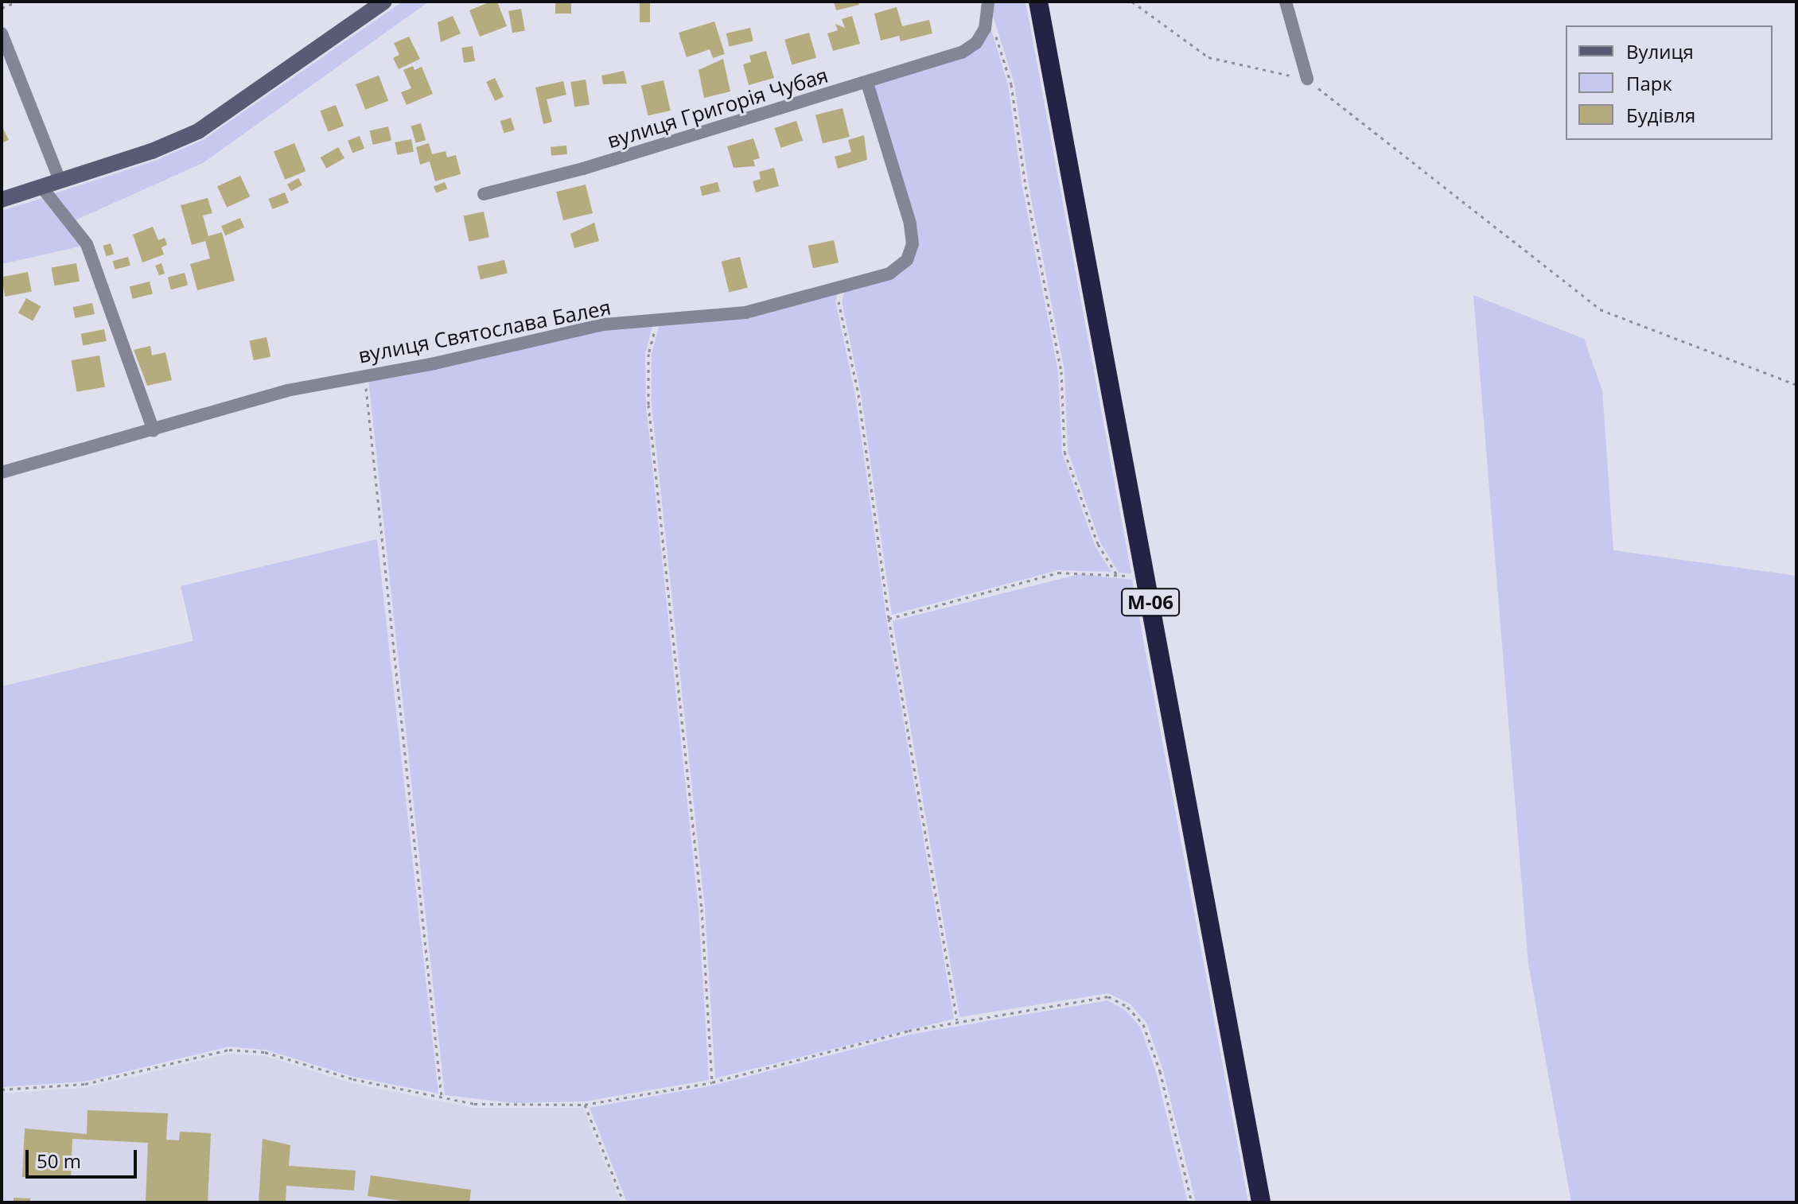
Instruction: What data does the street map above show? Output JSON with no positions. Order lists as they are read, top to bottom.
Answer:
{
  "streets": {
    "highway": ["М-06"],
    "street": ["вулиця Григорія Чубая", "вулиця Святослава Балея"]
  },
  "crossings": [
    ["вулиця Григорія Чубая", "вулиця Святослава Балея"]
  ],
  "legend": ["Вулиця", "Парк", "Будівля"],
  "scale_bar": "50 m"
}
